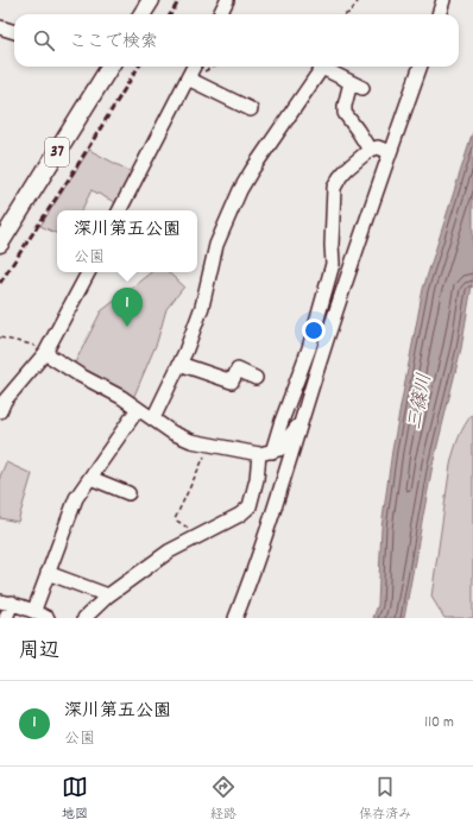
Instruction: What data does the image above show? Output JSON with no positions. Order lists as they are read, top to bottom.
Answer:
{
  "streets": {
    "main road": ["37"]
  },
  "water": ["三篠川"],
  "page": {
    "search": "ここで検索",
    "popup": ["深川第五公園", "公園"],
    "pins": "1",
    "heading": "周辺",
    "list": [
      {
        "mark": "1",
        "name": "深川第五公園",
        "note": "公園",
        "value": "110 m"
      }
    ],
    "nav": ["地図", "経路", "保存済み"]
  }
}
